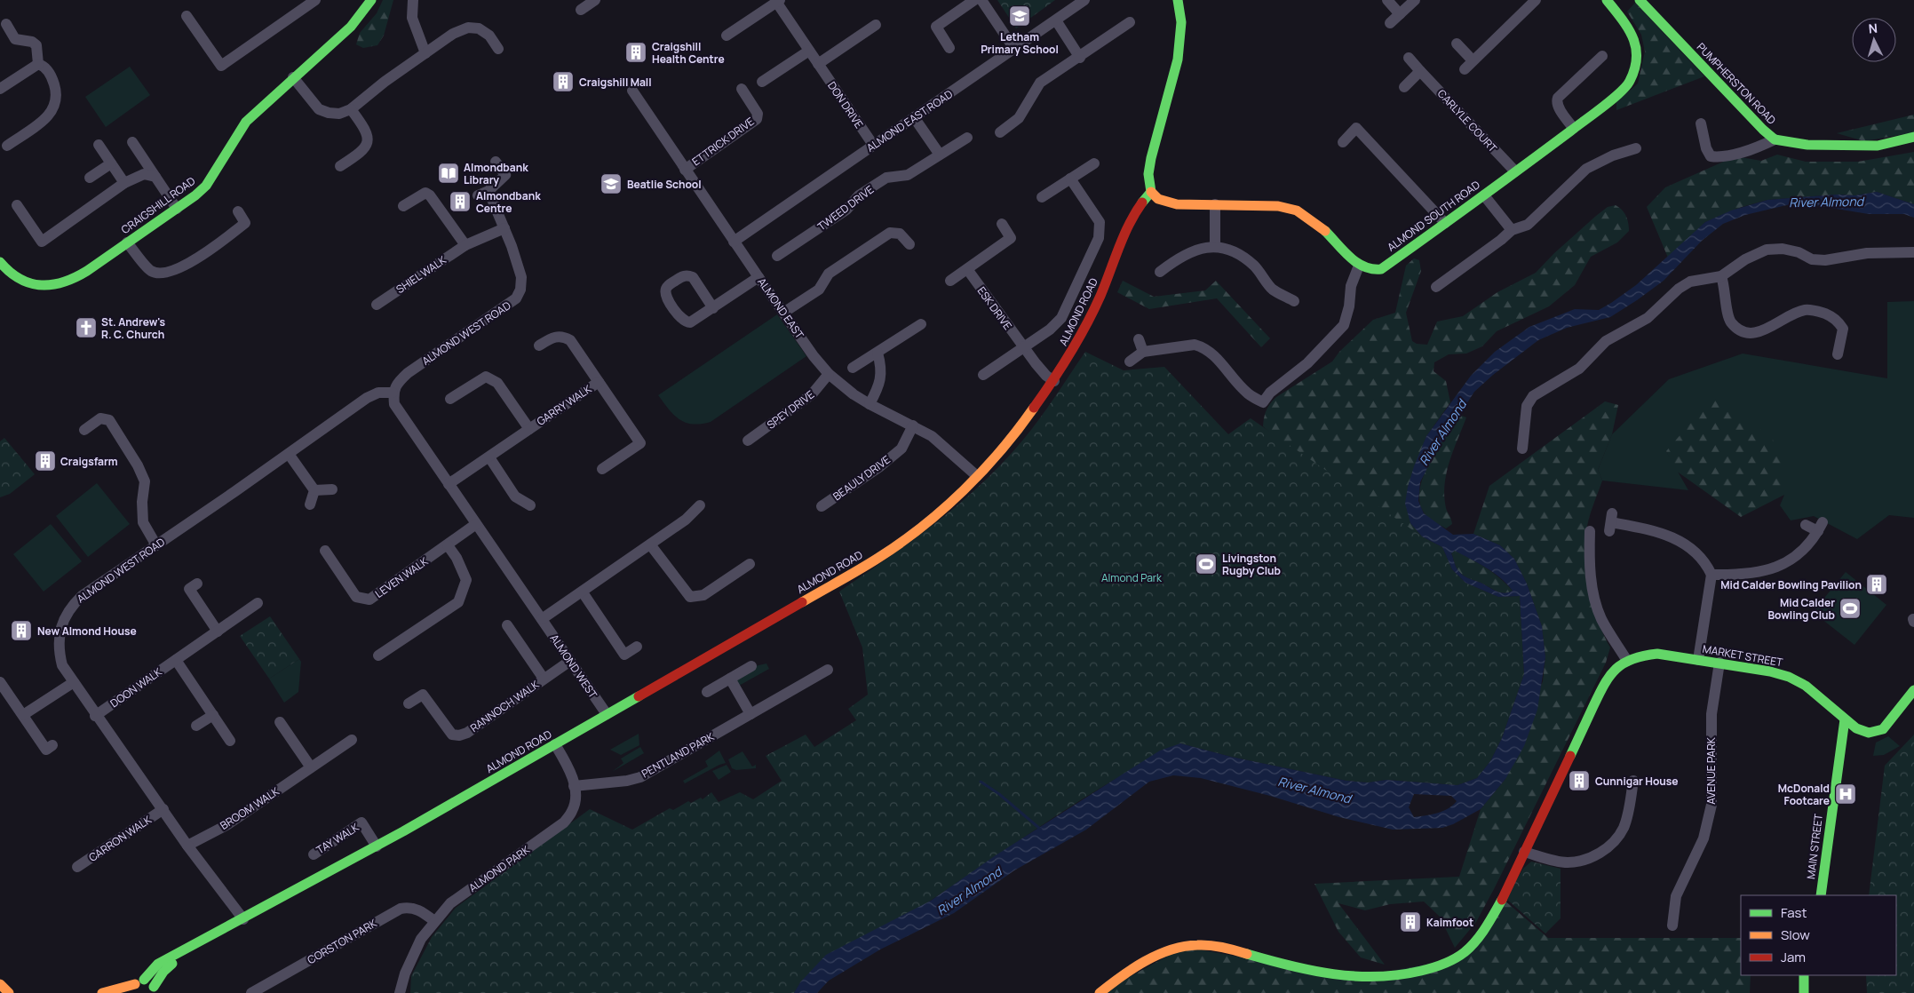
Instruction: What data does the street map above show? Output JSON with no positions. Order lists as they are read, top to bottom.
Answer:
{
  "streets": {
    "street": [
      "PUMPHERSTON ROAD",
      "DON DRIVE",
      "ALMOND EAST ROAD",
      "CARLYLE COURT",
      "ETTRICK DRIVE",
      "CRAIGSHILL ROAD",
      "TWEED DRIVE",
      "ALMOND SOUTH ROAD",
      "SHIEL WALK",
      "ALMOND EAST",
      "ESK DRIVE",
      "ALMOND ROAD",
      "ALMOND WEST ROAD",
      "GARRY WALK",
      "SPEY DRIVE",
      "BEAULY DRIVE",
      "LEVEN WALK",
      "MARKET STREET",
      "ALMOND WEST",
      "DOON WALK",
      "RANNOCH WALK",
      "PENTLAND PARK",
      "AVENUE PARK",
      "BROOM WALK",
      "CARRON WALK",
      "TAY WALK",
      "MAIN STREET",
      "ALMOND PARK",
      "CORSTON PARK"
    ]
  },
  "crossings": [
    ["DON DRIVE", "ALMOND EAST ROAD"],
    ["ALMOND EAST ROAD", "ALMOND EAST"],
    ["CARLYLE COURT", "ALMOND SOUTH ROAD"],
    ["ETTRICK DRIVE", "ALMOND EAST"],
    ["SHIEL WALK", "ALMOND WEST ROAD"],
    ["ALMOND EAST", "ALMOND ROAD"],
    ["ALMOND EAST", "SPEY DRIVE"],
    ["ALMOND EAST", "BEAULY DRIVE"],
    ["ESK DRIVE", "ALMOND ROAD"],
    ["ALMOND ROAD", "ALMOND WEST ROAD"],
    ["ALMOND ROAD", "ALMOND WEST"],
    ["ALMOND ROAD", "TAY WALK"],
    ["ALMOND ROAD", "ALMOND PARK"],
    ["ALMOND WEST ROAD", "DOON WALK"],
    ["ALMOND WEST ROAD", "BROOM WALK"],
    ["ALMOND WEST ROAD", "CARRON WALK"],
    ["MARKET STREET", "AVENUE PARK"],
    ["MARKET STREET", "MAIN STREET"],
    ["ALMOND WEST", "RANNOCH WALK"],
    ["PENTLAND PARK", "ALMOND PARK"],
    ["ALMOND PARK", "CORSTON PARK"]
  ],
  "water": ["River Almond"],
  "parks": ["Almond Park"],
  "places": {
    "school or university": ["Letham Primary School", "Beatlie School"],
    "building": [
      "Craigshill Health Centre",
      "Craigshill Mall",
      "Almondbank Centre",
      "Craigsfarm",
      "Mid Calder Bowling Pavilion",
      "New Almond House",
      "Cunnigar House",
      "Kaimfoot"
    ],
    "library": ["Almondbank Library"],
    "church": ["St. Andrew's R. C. Church"],
    "sports": ["Livingston Rugby Club", "Mid Calder Bowling Club"],
    "hospital": ["McDonald Footcare"]
  },
  "legend": ["Fast", "Slow", "Jam"],
  "north": "top"
}
